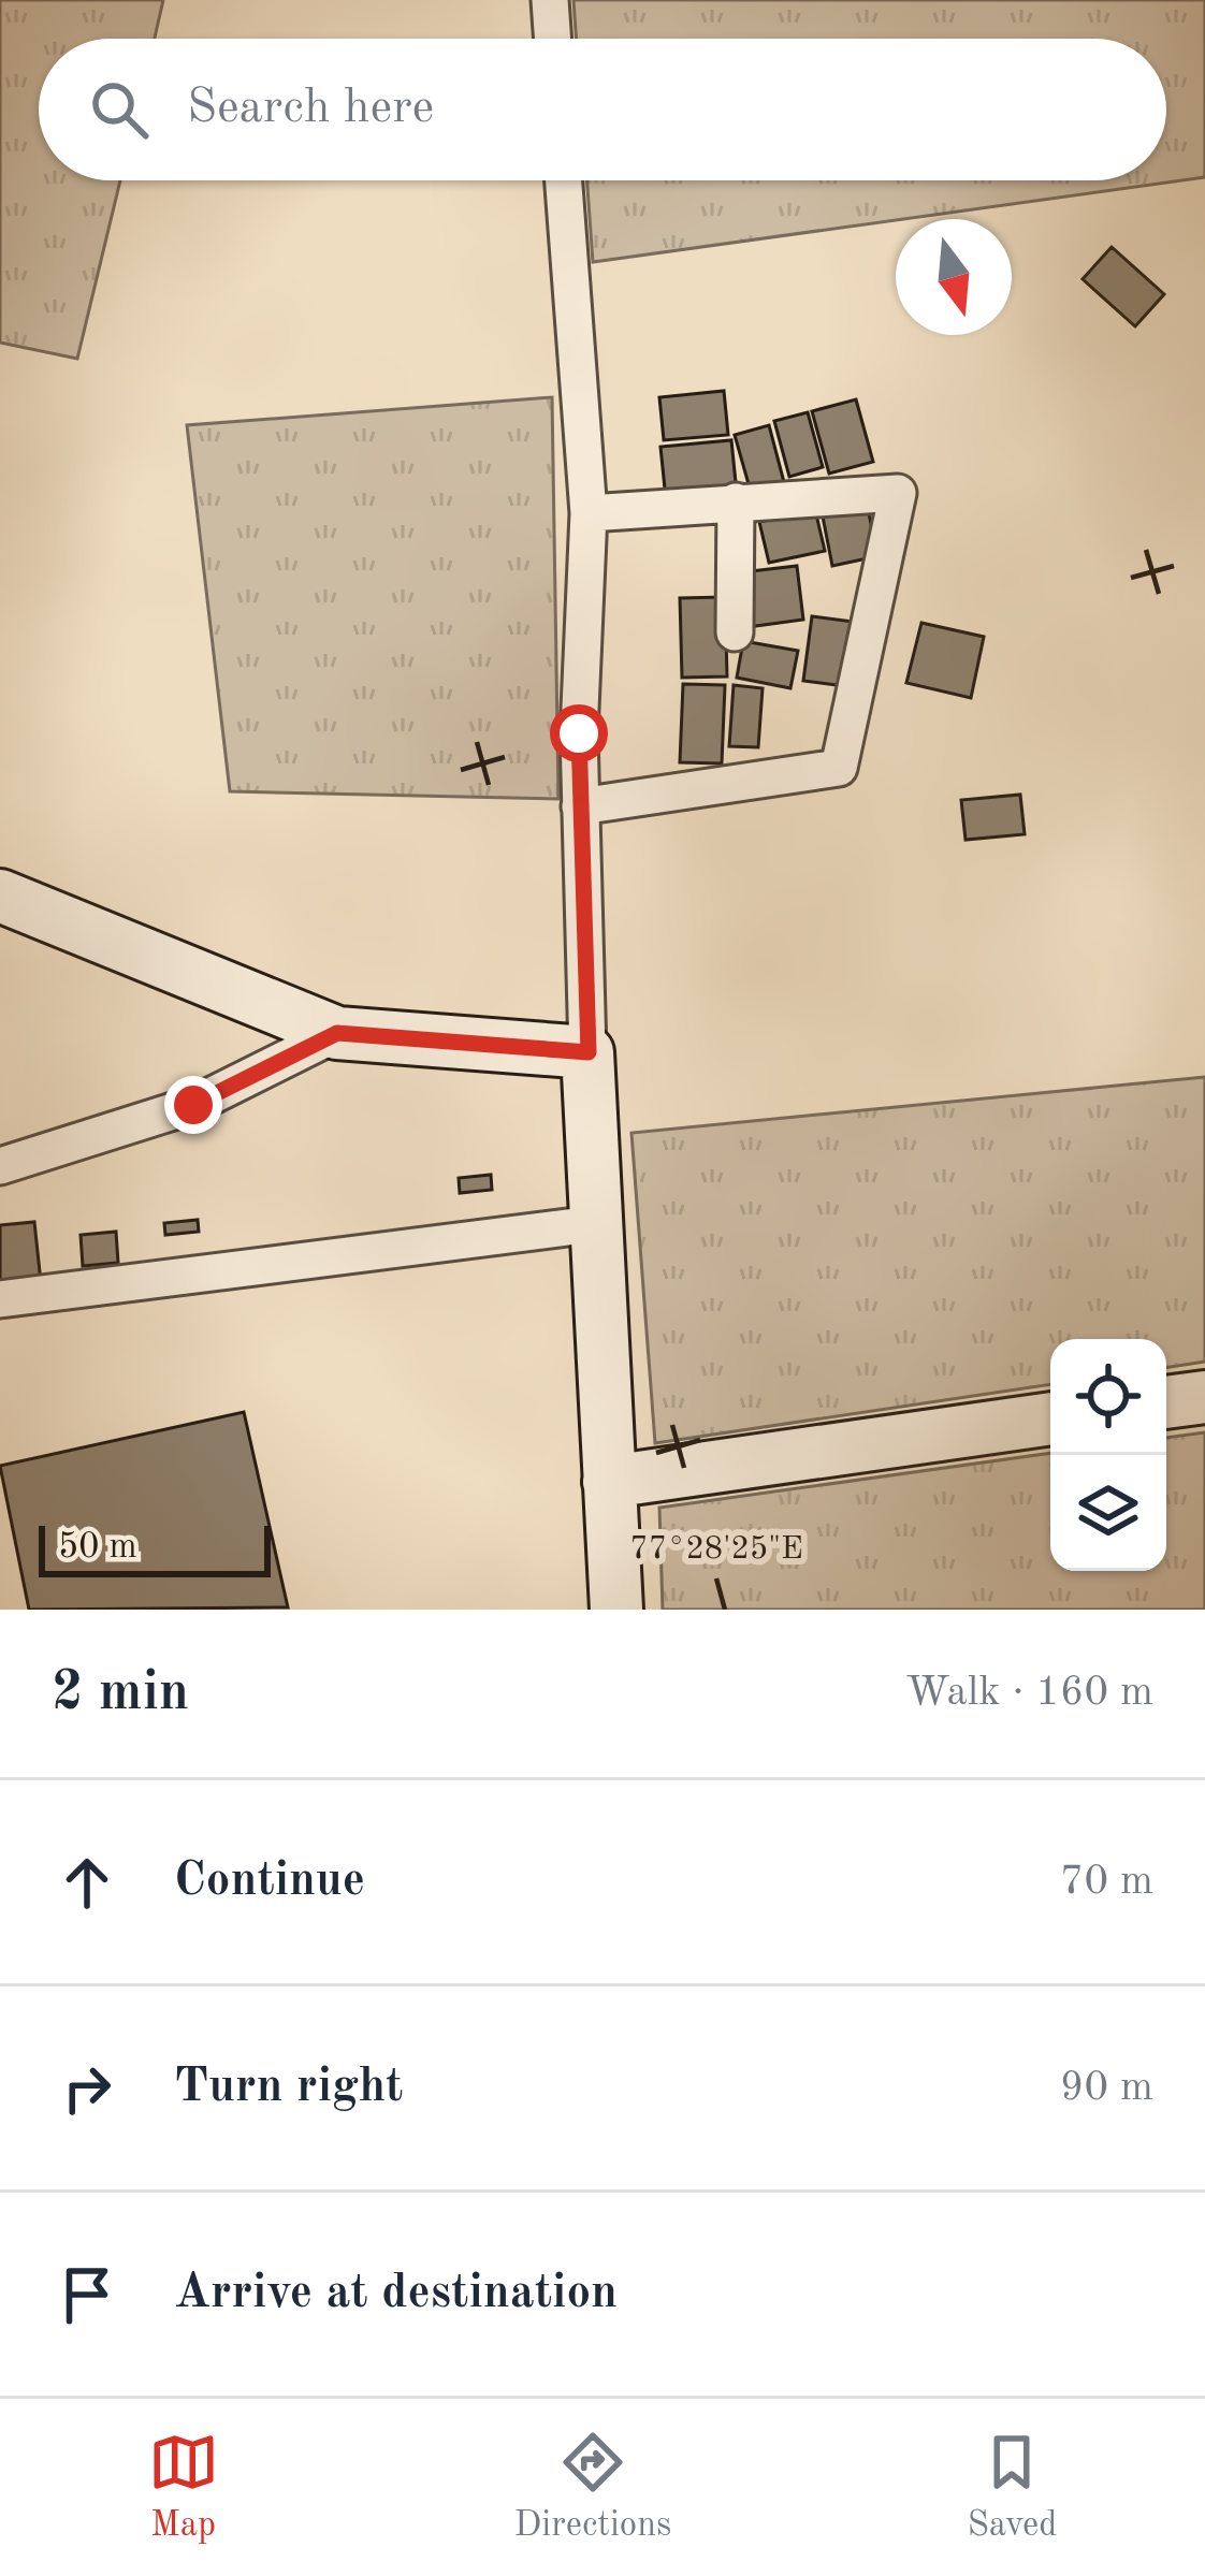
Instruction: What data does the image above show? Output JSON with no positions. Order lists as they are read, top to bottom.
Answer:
{
  "scale_bar": "50 m",
  "north": "bottom",
  "page": {
    "search": "Search here",
    "scale": "50 m",
    "heading": ["2 min", "Walk · 160 m"],
    "list": [
      ["Continue", "70 m"],
      ["Turn right", "90 m"],
      "Arrive at destination"
    ],
    "nav": ["Map", "Directions", "Saved"]
  },
  "coordinates": ["77°28'25\"E"]
}
